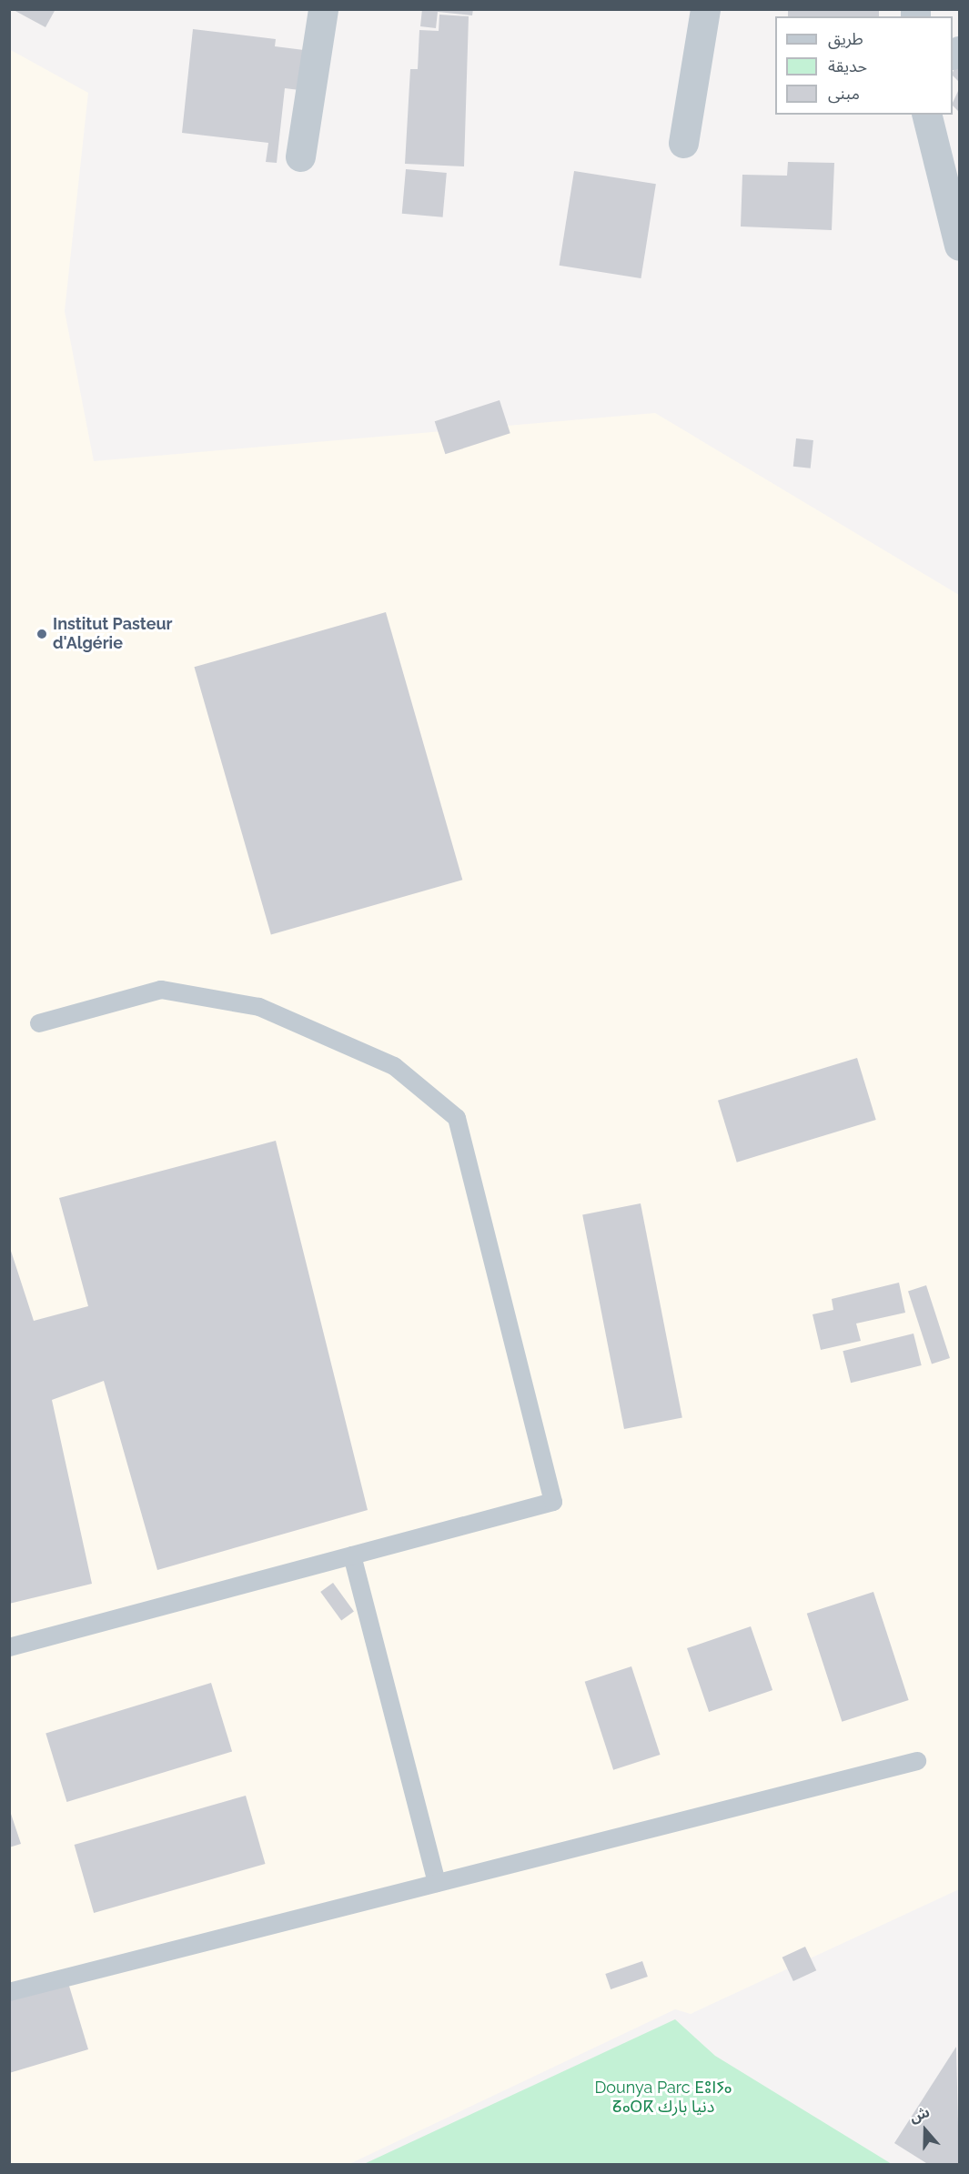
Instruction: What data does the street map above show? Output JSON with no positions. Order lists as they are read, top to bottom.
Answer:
{
  "parks": ["Dounya Parc ⴹⵓⵏⵢⴰ ⵒⴰⵔⴽ دنيا بارك"],
  "places": ["Institut Pasteur d'Algérie"],
  "legend": ["طريق", "حديقة", "مبنى"],
  "north": "top"
}
